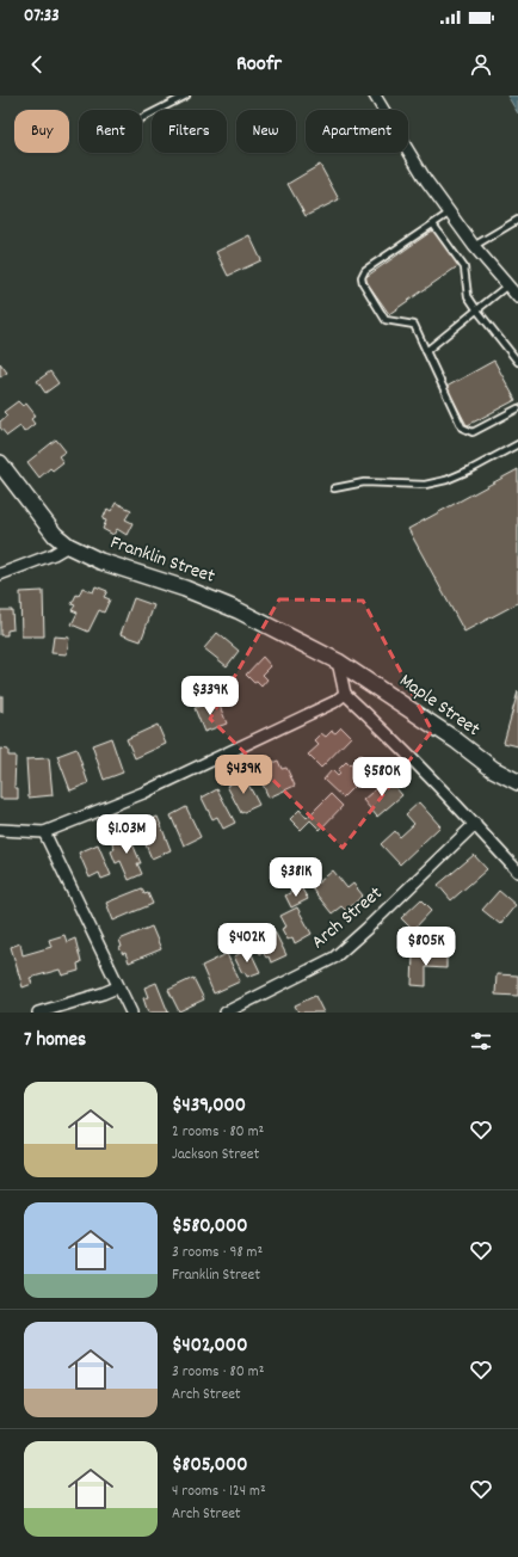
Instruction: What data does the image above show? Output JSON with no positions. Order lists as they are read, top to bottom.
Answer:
{
  "streets": {
    "main road": ["Franklin Street", "Maple Street"],
    "street": ["Arch Street"]
  },
  "crossings": [
    ["Franklin Street", "Maple Street"]
  ],
  "page": {
    "status": "07:33",
    "header": "Roofr",
    "chip": [
      "Buy",
      "Rent",
      "Filters",
      "New",
      "Apartment"
    ],
    "price": [
      "$339K",
      "$439K",
      "$580K",
      "$1.03M",
      "$381K",
      "$402K",
      "$805K"
    ],
    "heading": "7 homes",
    "list": [
      {
        "name": "$439,000",
        "note": "2 rooms · 80 m² · Jackson Street"
      },
      {
        "name": "$580,000",
        "note": "3 rooms · 98 m² · Franklin Street"
      },
      {
        "name": "$402,000",
        "note": "3 rooms · 80 m² · Arch Street"
      },
      {
        "name": "$805,000",
        "note": "4 rooms · 124 m² · Arch Street"
      }
    ]
  }
}
